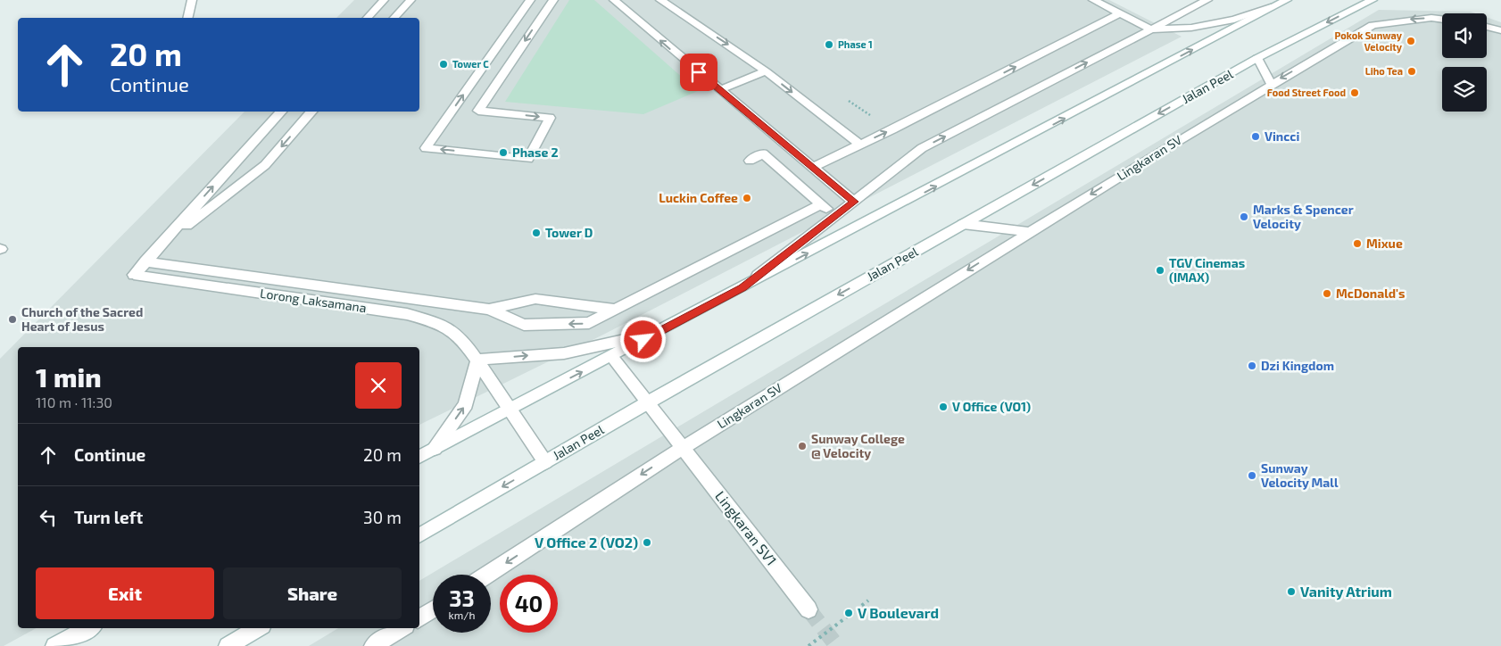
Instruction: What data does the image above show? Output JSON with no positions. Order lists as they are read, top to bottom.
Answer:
{
  "streets": {
    "street": [
      "Jalan Peel",
      "Lingkaran SV",
      "Lorong Laksamana",
      "Lingkaran SV1"
    ]
  },
  "crossings": [
    ["Jalan Peel", "Lorong Laksamana"],
    ["Jalan Peel", "Lingkaran SV1"],
    ["Lingkaran SV", "Lingkaran SV1"]
  ],
  "places": [
    "Pokok Sunway Velocity",
    "Phase 1",
    "Tower C",
    "Liho Tea",
    "Food Street Food",
    "Vincci",
    "Phase 2",
    "Luckin Coffee",
    "Marks & Spencer Velocity",
    "Tower D",
    "Mixue",
    "TGV Cinemas (IMAX)",
    "McDonald's",
    "Church of the Sacred Heart of Jesus",
    "Dzi Kingdom",
    "V Office (VO1)",
    "Sunway College @ Velocity",
    "Sunway Velocity Mall",
    "V Office 2 (VO2)",
    "Vanity Atrium",
    "V Boulevard"
  ],
  "page": {
    "turn": ["20 m", "Continue"],
    "heading": ["1 min", "110 m · 11:30"],
    "list": [
      {
        "name": "Continue",
        "value": "20 m"
      },
      {
        "name": "Turn left",
        "value": "30 m"
      }
    ],
    "buttons": ["Exit", "Share"],
    "speed": "33 km/h",
    "limit": "40"
  }
}
